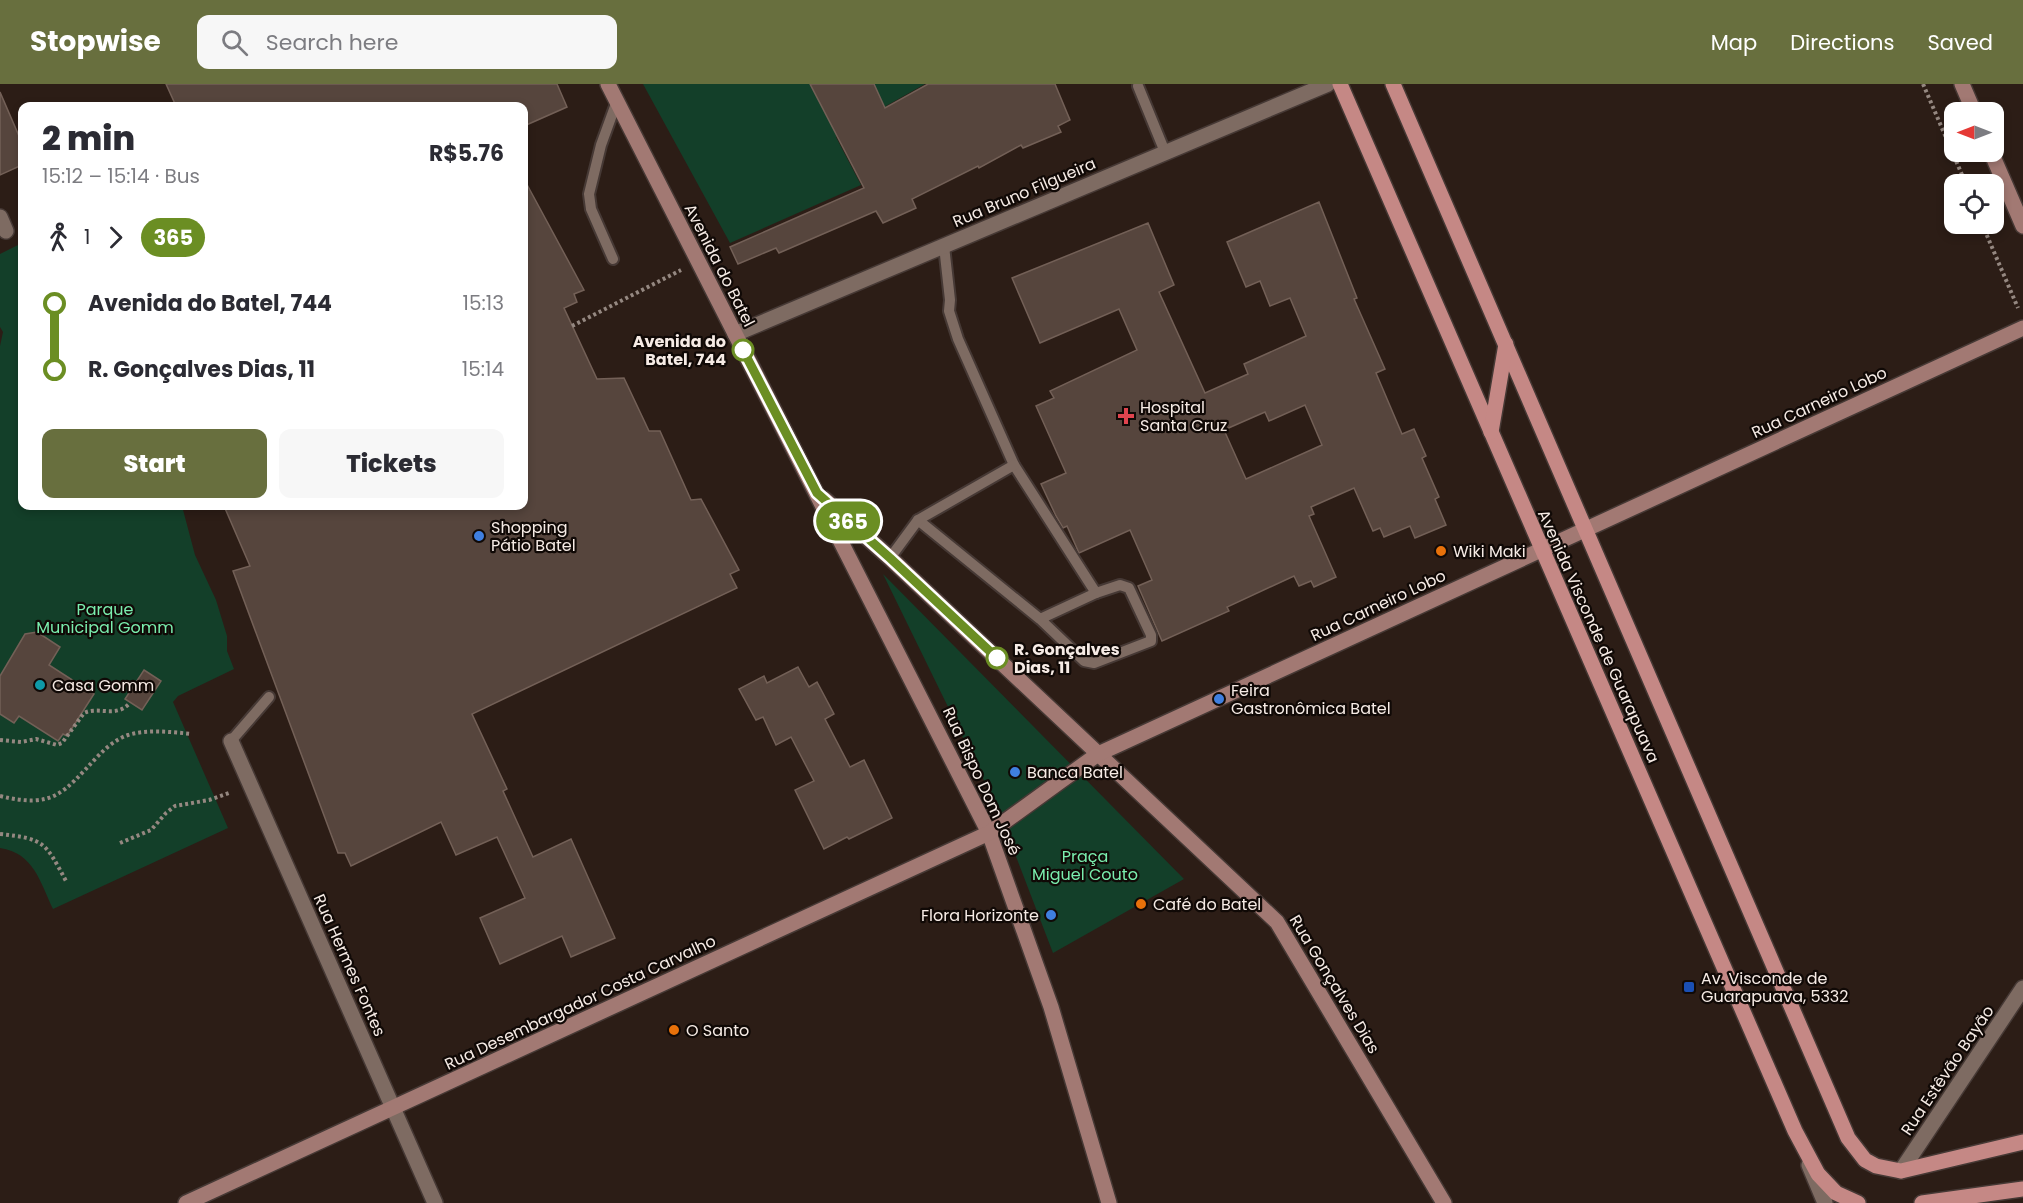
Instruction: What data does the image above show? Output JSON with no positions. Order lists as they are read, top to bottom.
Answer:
{
  "streets": {
    "main road": [
      "Avenida do Batel",
      "Rua Carneiro Lobo",
      "Avenida Visconde de Guarapuava",
      "Rua Bispo Dom José",
      "Rua Gonçalves Dias",
      "Rua Desembargador Costa Carvalho"
    ],
    "street": ["Rua Bruno Filgueira", "Rua Hermes Fontes", "Rua Estêvão Bayão"]
  },
  "crossings": [
    ["Rua Bruno Filgueira", "Avenida do Batel"],
    ["Avenida do Batel", "Rua Bispo Dom José"],
    ["Avenida do Batel", "Rua Gonçalves Dias"],
    ["Rua Carneiro Lobo", "Avenida Visconde de Guarapuava"],
    ["Rua Carneiro Lobo", "Rua Bispo Dom José"],
    ["Rua Carneiro Lobo", "Rua Gonçalves Dias"],
    ["Rua Carneiro Lobo", "Rua Desembargador Costa Carvalho"],
    ["Avenida Visconde de Guarapuava", "Rua Estêvão Bayão"],
    ["Rua Bispo Dom José", "Rua Gonçalves Dias"],
    ["Rua Bispo Dom José", "Rua Desembargador Costa Carvalho"],
    ["Rua Hermes Fontes", "Rua Desembargador Costa Carvalho"]
  ],
  "parks": ["Parque Municipal Gomm", "Praça Miguel Couto"],
  "places": {
    "other": [
      "Avenida do Batel, 744",
      "Shopping Pátio Batel",
      "Wiki Maki",
      "R. Gonçalves Dias, 11",
      "Casa Gomm",
      "Feira Gastronômica Batel",
      "Banca Batel",
      "Café do Batel",
      "Flora Horizonte",
      "O Santo"
    ],
    "health": ["Hospital Santa Cruz"],
    "transit": ["Av. Visconde de Guarapuava, 5332"]
  },
  "lines": ["bus line 365"],
  "north": "left",
  "page": {
    "header": "Stopwise",
    "search": "Search here",
    "nav": ["Map", "Directions", "Saved"],
    "on_map": "365",
    "heading": ["2 min", "15:12 – 15:14 · Bus", "R$5.76"],
    "legs": ["1", "365"],
    "list": [
      {
        "name": "Avenida do Batel, 744",
        "value": "15:13"
      },
      {
        "name": "R. Gonçalves Dias, 11",
        "value": "15:14"
      }
    ],
    "buttons": ["Start", "Tickets"]
  }
}
